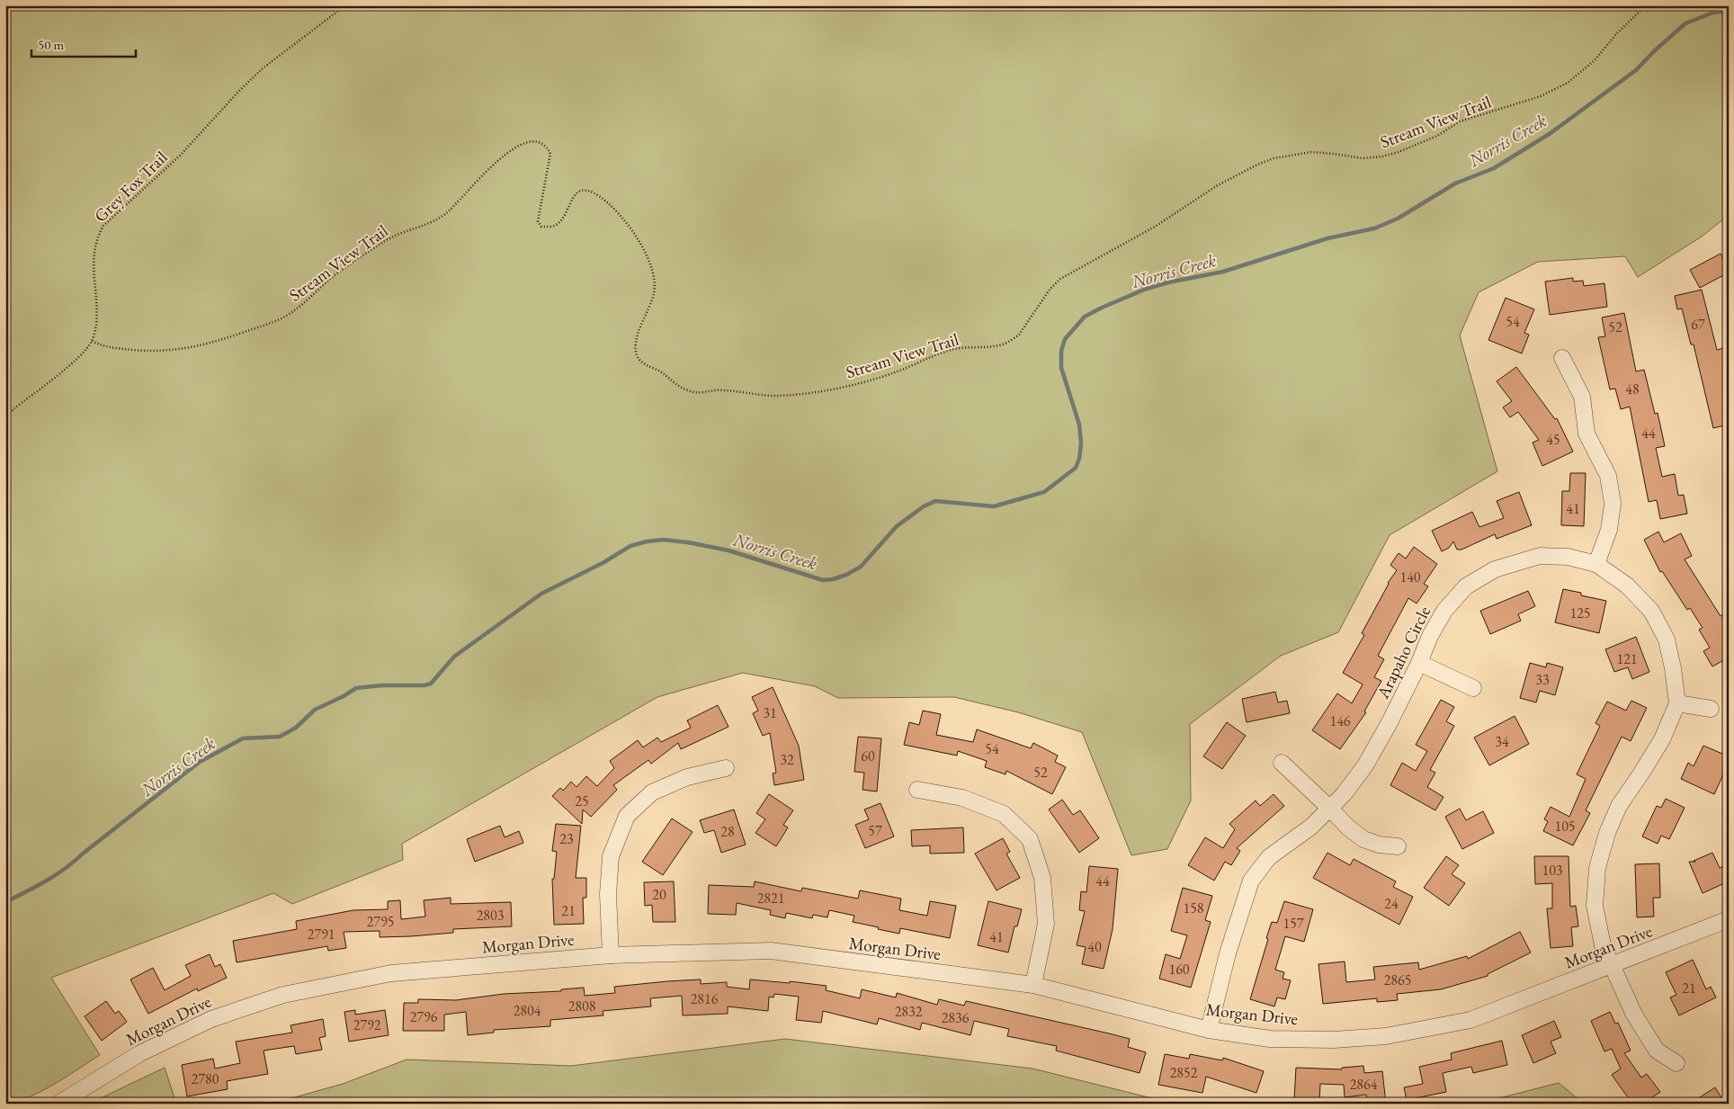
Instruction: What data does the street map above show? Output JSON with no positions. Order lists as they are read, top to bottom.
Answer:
{
  "streets": {
    "street": ["Arapaho Circle", "Morgan Drive"],
    "path": ["Stream View Trail", "Grey Fox Trail"]
  },
  "crossings": [
    ["Stream View Trail", "Grey Fox Trail"],
    ["Arapaho Circle", "Morgan Drive"]
  ],
  "water": ["Norris Creek"],
  "house_numbers": [
    "54",
    "67",
    "52",
    "48",
    "44",
    "45",
    "41",
    "140",
    "125",
    "121",
    "33",
    "31",
    "146",
    "34",
    "54",
    "60",
    "32",
    "52",
    "25",
    "105",
    "57",
    "28",
    "23",
    "103",
    "44",
    "20",
    "2821",
    "24",
    "158",
    "21",
    "2803",
    "2795",
    "157",
    "2791",
    "41",
    "40",
    "160",
    "2865",
    "21",
    "2816",
    "2808",
    "2804",
    "2832",
    "2796",
    "2836",
    "2792",
    "2852",
    "2780",
    "2864"
  ],
  "scale_bar": "50 m"
}
